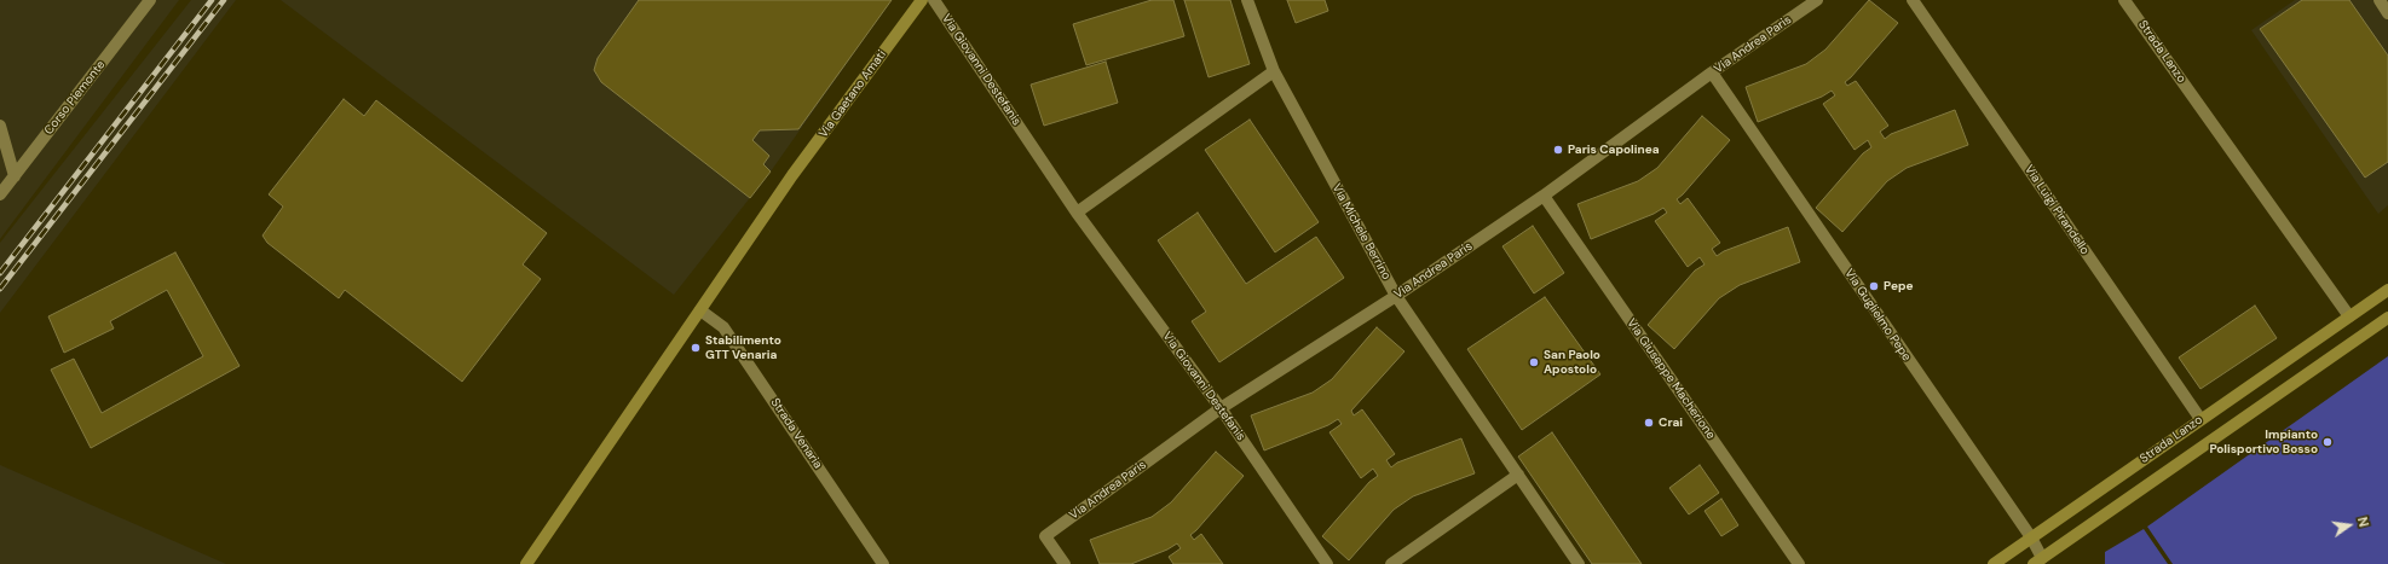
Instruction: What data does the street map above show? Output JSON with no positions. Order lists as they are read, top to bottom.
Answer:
{
  "streets": {
    "street": [
      "Via Andrea Paris",
      "Strada Lanzo",
      "Via Giovanni Destefanis",
      "Via Gaetano Amati",
      "Corso Piemonte",
      "Via Luigi Pirandello",
      "Via Michele Berrino",
      "Via Guglielmo Pepe",
      "Via Giuseppe Macherione",
      "Strada Venaria"
    ]
  },
  "crossings": [
    ["Via Andrea Paris", "Via Giovanni Destefanis"],
    ["Via Andrea Paris", "Via Michele Berrino"],
    ["Via Andrea Paris", "Via Guglielmo Pepe"],
    ["Via Andrea Paris", "Via Giuseppe Macherione"],
    ["Strada Lanzo", "Via Luigi Pirandello"],
    ["Strada Lanzo", "Via Guglielmo Pepe"],
    ["Via Gaetano Amati", "Strada Venaria"]
  ],
  "places": [
    "Paris Capolinea",
    "Pepe",
    "Stabilimento GTT Venaria",
    "San Paolo Apostolo",
    "Crai",
    "Impianto Polisportivo Bosso"
  ],
  "north": "right"
}
